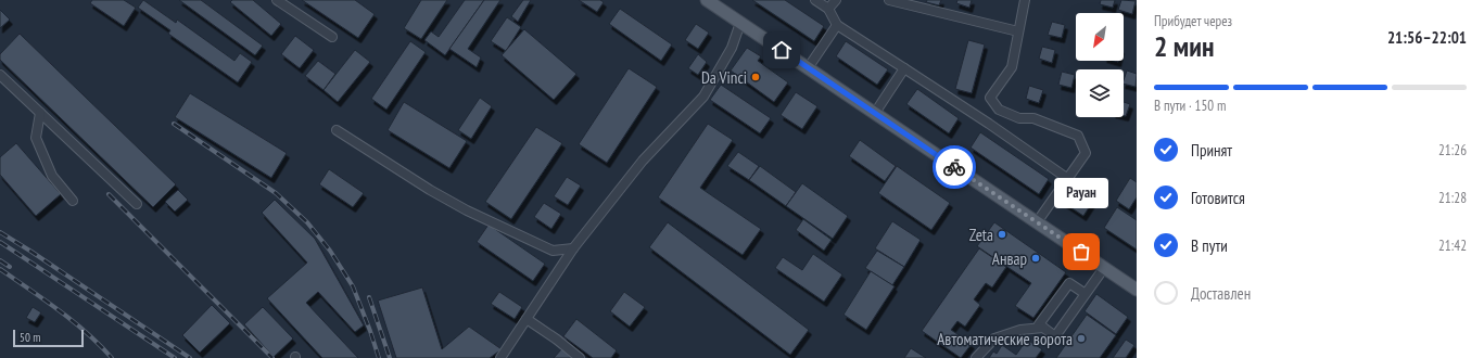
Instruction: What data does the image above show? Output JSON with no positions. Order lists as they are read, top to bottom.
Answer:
{
  "places": [
    "Da Vinci",
    "Zeta",
    "Рауан",
    "Анвар",
    "Автоматические ворота"
  ],
  "scale_bar": "50 m",
  "north": "bottom left",
  "page": {
    "heading": ["2 мин", "Прибудет через", "21:56–22:01"],
    "bar": "В пути · 150 m",
    "list": [
      ["Принят", "21:26"],
      ["Готовится", "21:28"],
      ["В пути", "21:42"],
      "Доставлен"
    ],
    "bubble": "Рауан",
    "scale": "50 m"
  }
}
